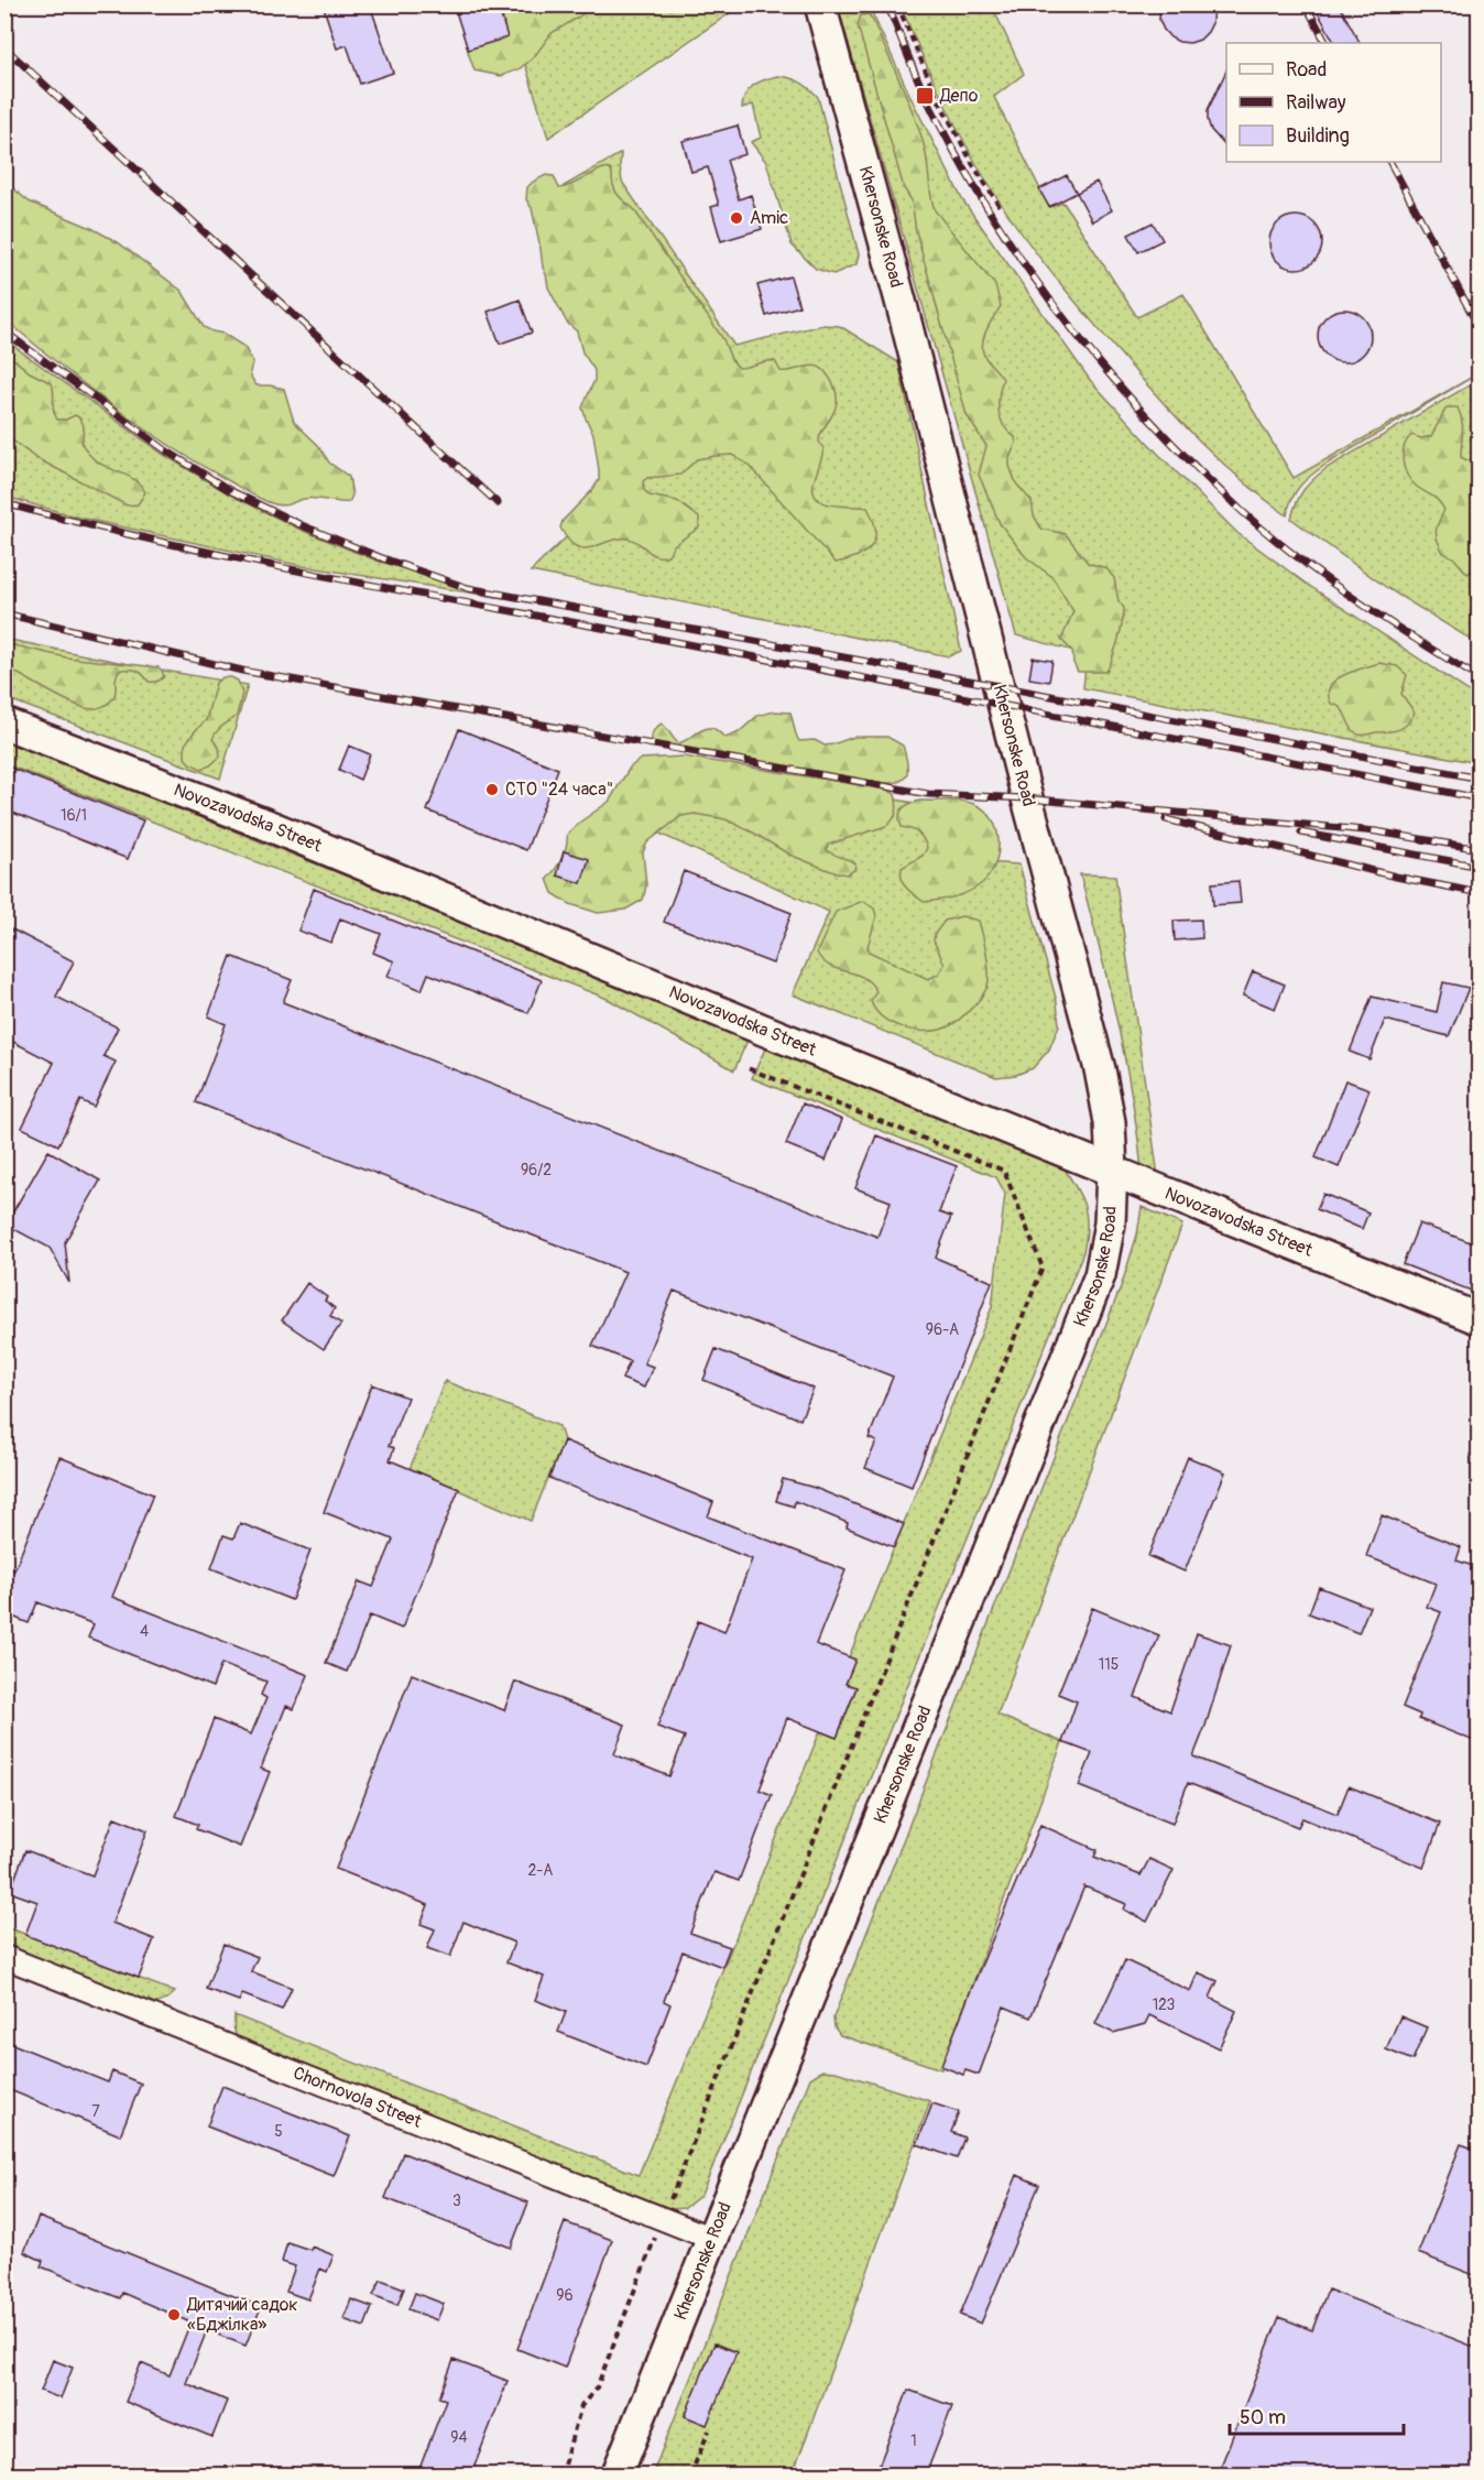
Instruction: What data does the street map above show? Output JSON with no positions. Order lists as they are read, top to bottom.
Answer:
{
  "streets": {
    "main road": ["Khersonske Road", "Novozavodska Street"],
    "street": ["Chornovola Street"]
  },
  "crossings": [
    ["Khersonske Road", "Novozavodska Street"],
    ["Khersonske Road", "Chornovola Street"]
  ],
  "places": {
    "transit": ["Депо"],
    "other": ["Amic", "СТО \"24 часа\"", "Дитячий садок «Бджілка»"]
  },
  "house_numbers": [
    "16/1",
    "96/2",
    "96-А",
    "4",
    "115",
    "2-А",
    "123",
    "7",
    "5",
    "3",
    "96",
    "94",
    "1"
  ],
  "legend": ["Road", "Railway", "Building"],
  "scale_bar": "50 m"
}
